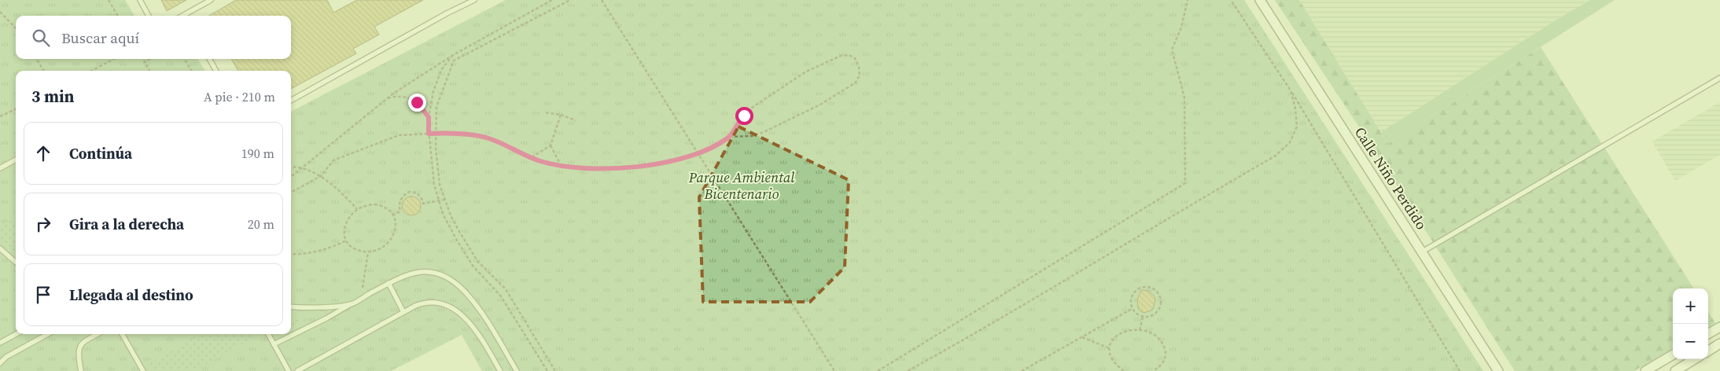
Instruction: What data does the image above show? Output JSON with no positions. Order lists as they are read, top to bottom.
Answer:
{
  "streets": {
    "street": ["Calle Niño Perdido"]
  },
  "parks": ["Parque Ambiental Bicentenario"],
  "page": {
    "search": "Buscar aquí",
    "heading": ["3 min", "A pie · 210 m"],
    "list": [
      ["Continúa", "190 m"],
      ["Gira a la derecha", "20 m"],
      "Llegada al destino"
    ],
    "map_buttons": ["+", "−"]
  }
}
